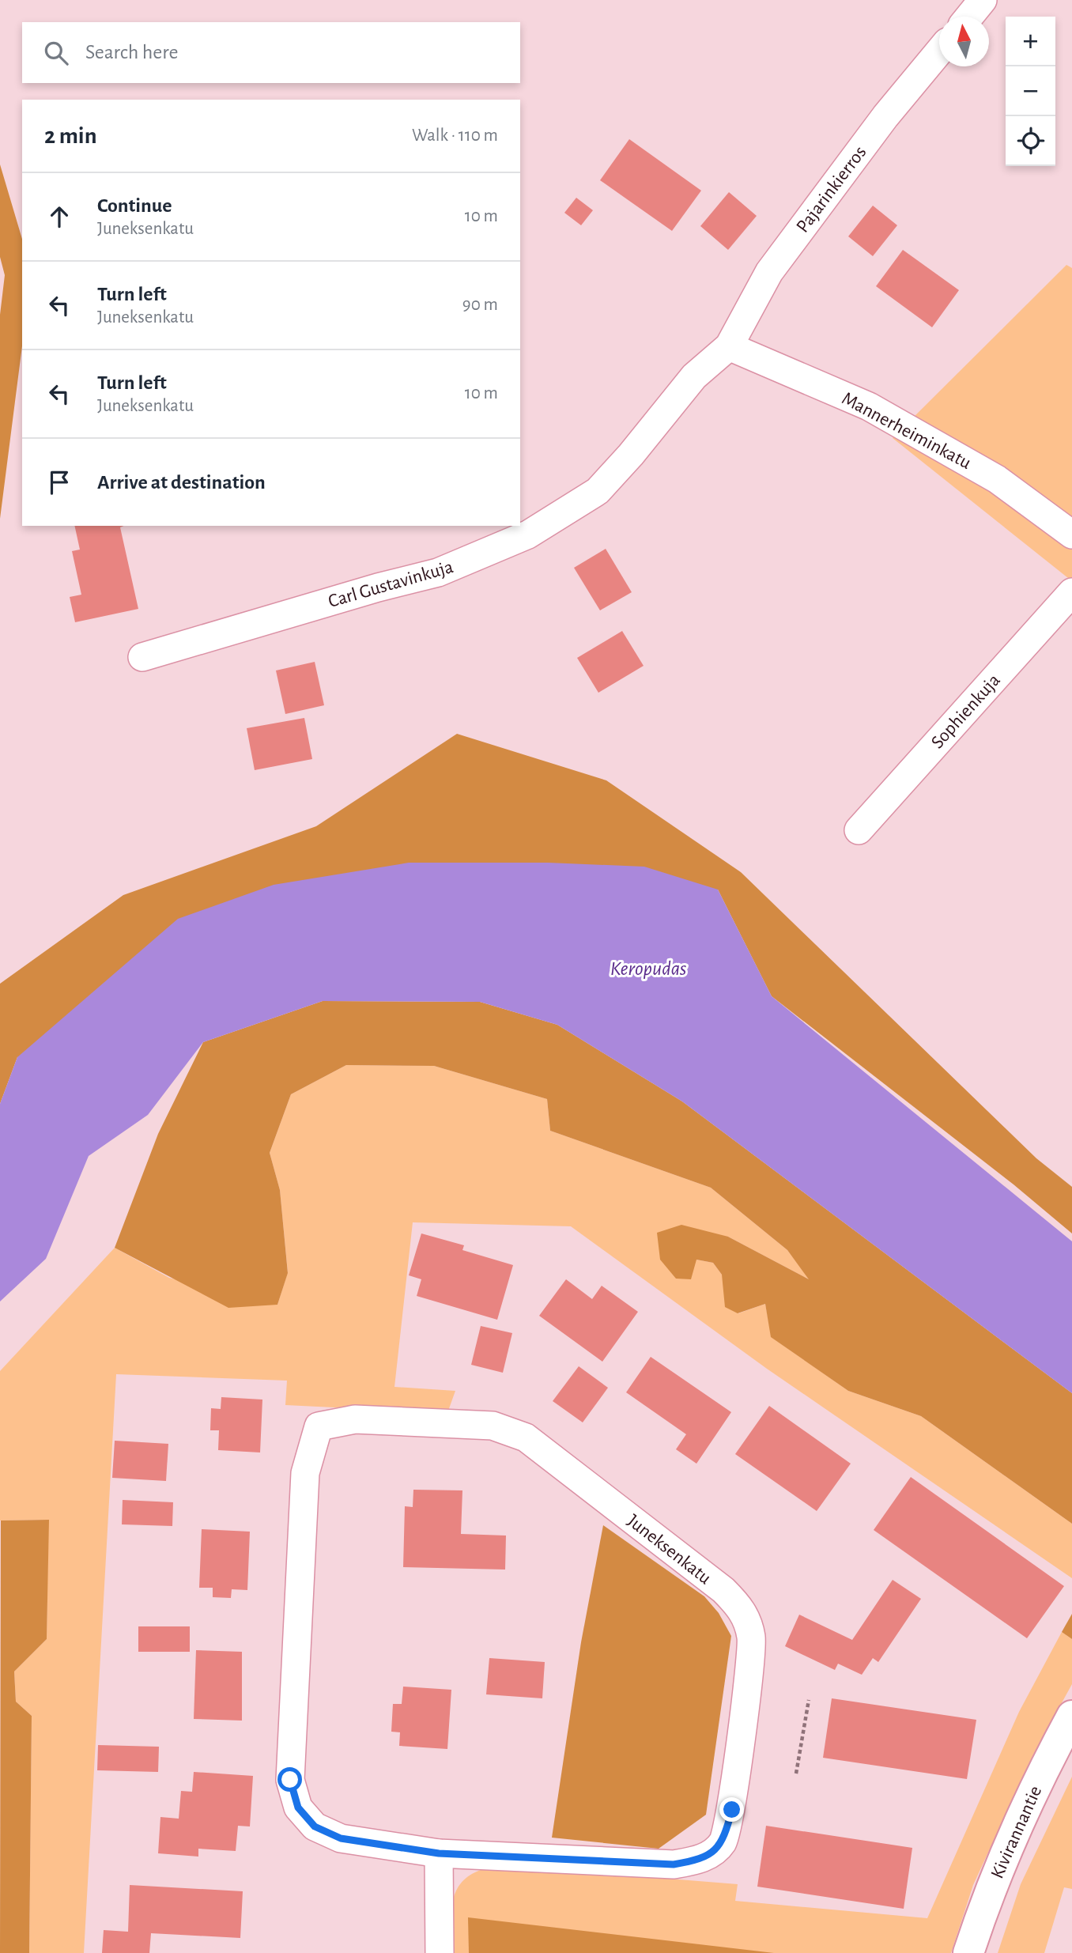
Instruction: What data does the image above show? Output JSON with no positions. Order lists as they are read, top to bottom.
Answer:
{
  "streets": {
    "street": [
      "Pajarinkierros",
      "Mannerheiminkatu",
      "Carl Gustavinkuja",
      "Sophienkuja",
      "Juneksenkatu",
      "Kivirannantie"
    ]
  },
  "crossings": [
    ["Pajarinkierros", "Mannerheiminkatu"],
    ["Pajarinkierros", "Carl Gustavinkuja"],
    ["Mannerheiminkatu", "Carl Gustavinkuja"]
  ],
  "water": ["Keropudas"],
  "north": "top",
  "page": {
    "map_buttons": ["+", "−"],
    "search": "Search here",
    "heading": ["2 min", "Walk · 110 m"],
    "list": [
      ["Continue", "Juneksenkatu", "10 m"],
      ["Turn left", "Juneksenkatu", "90 m"],
      ["Turn left", "Juneksenkatu", "10 m"],
      "Arrive at destination"
    ]
  }
}
